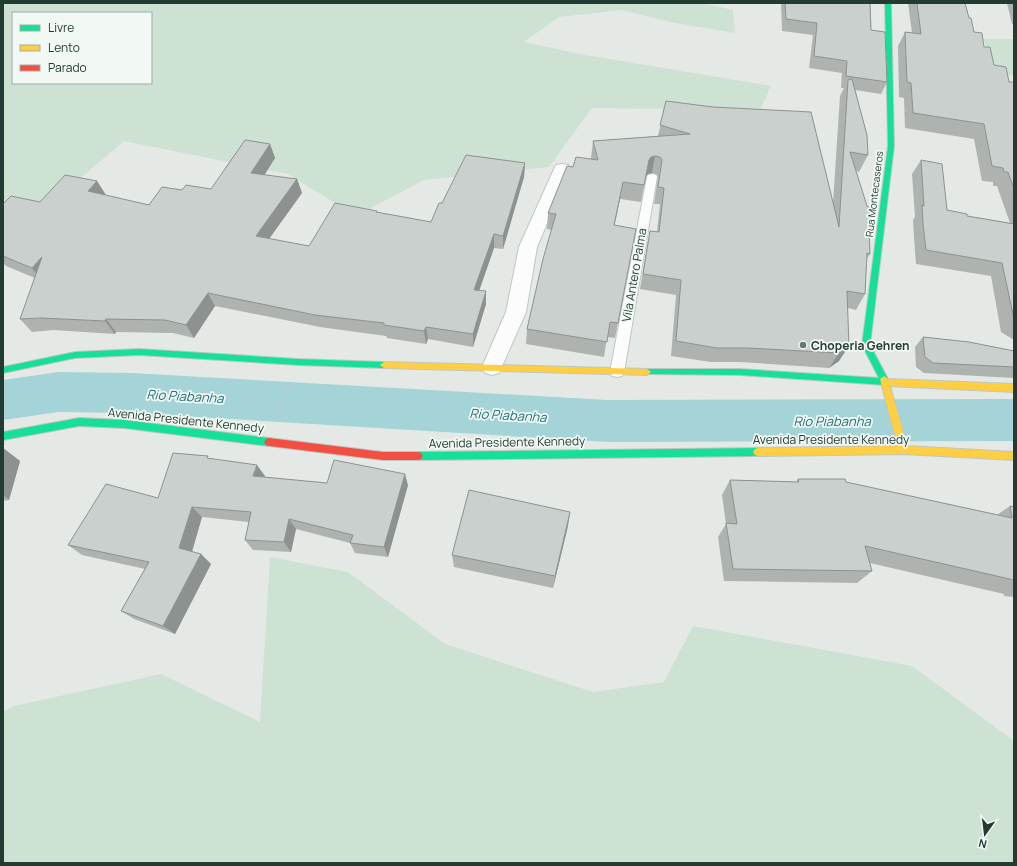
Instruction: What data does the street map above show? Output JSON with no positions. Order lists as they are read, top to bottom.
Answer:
{
  "streets": {
    "main road": ["Rua Montecaseros", "Avenida Presidente Kennedy"],
    "lane": ["Vila Antero Palma"]
  },
  "crossings": [
    ["Rua Montecaseros", "Avenida Presidente Kennedy"]
  ],
  "water": ["Rio Piabanha"],
  "places": ["Choperia Gehren"],
  "legend": ["Livre", "Lento", "Parado"],
  "north": "bottom"
}
